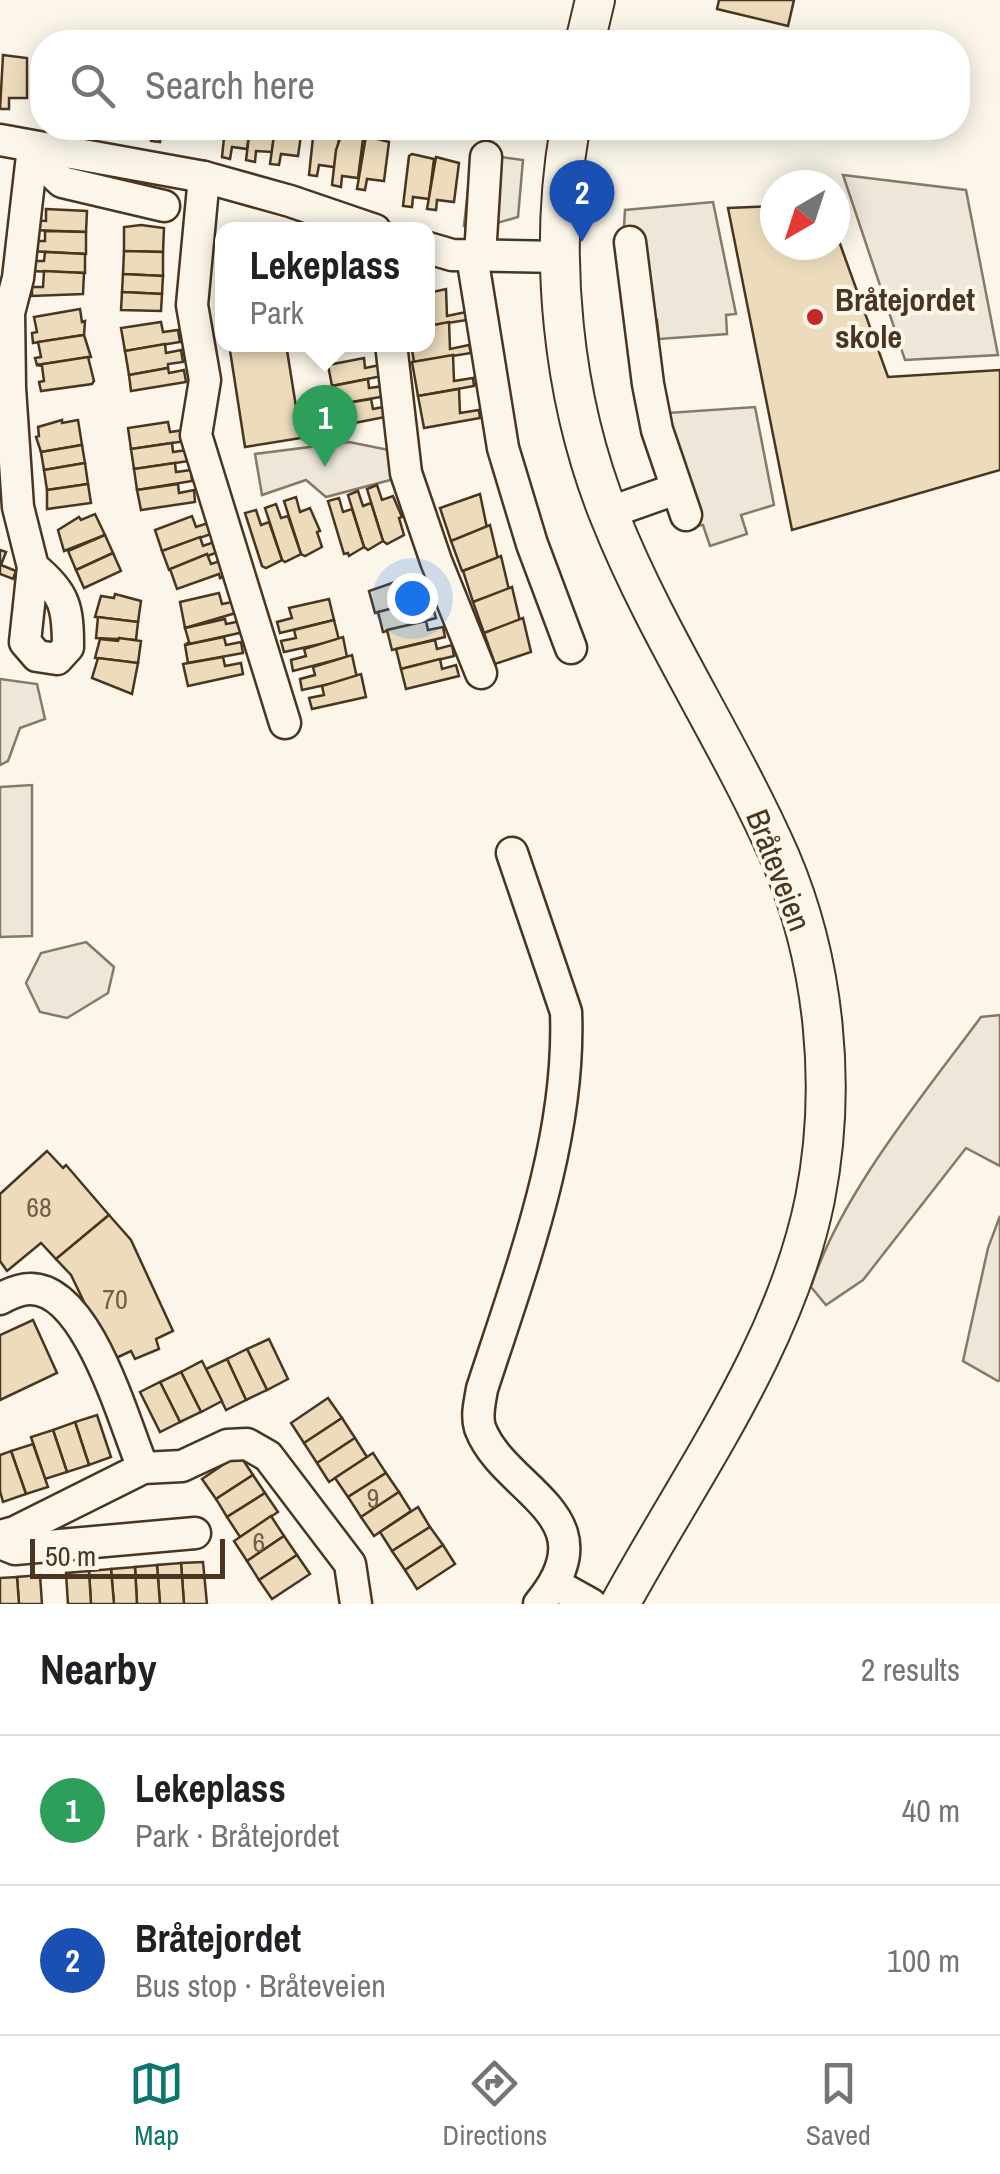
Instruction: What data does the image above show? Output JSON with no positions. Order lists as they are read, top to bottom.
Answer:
{
  "streets": {
    "main road": ["Bråteveien"]
  },
  "places": ["Bråtejordet skole"],
  "house_numbers": [
    "68",
    "70",
    "9",
    "6"
  ],
  "scale_bar": "50 m",
  "north": "bottom left",
  "page": {
    "search": "Search here",
    "pins": ["2", "1"],
    "popup": ["Lekeplass", "Park"],
    "scale": "50 m",
    "heading": ["Nearby", "2 results"],
    "list": [
      {
        "mark": "1",
        "name": "Lekeplass",
        "note": "Park · Bråtejordet",
        "value": "40 m"
      },
      {
        "mark": "2",
        "name": "Bråtejordet",
        "note": "Bus stop · Bråteveien",
        "value": "100 m"
      }
    ],
    "nav": ["Map", "Directions", "Saved"]
  }
}
